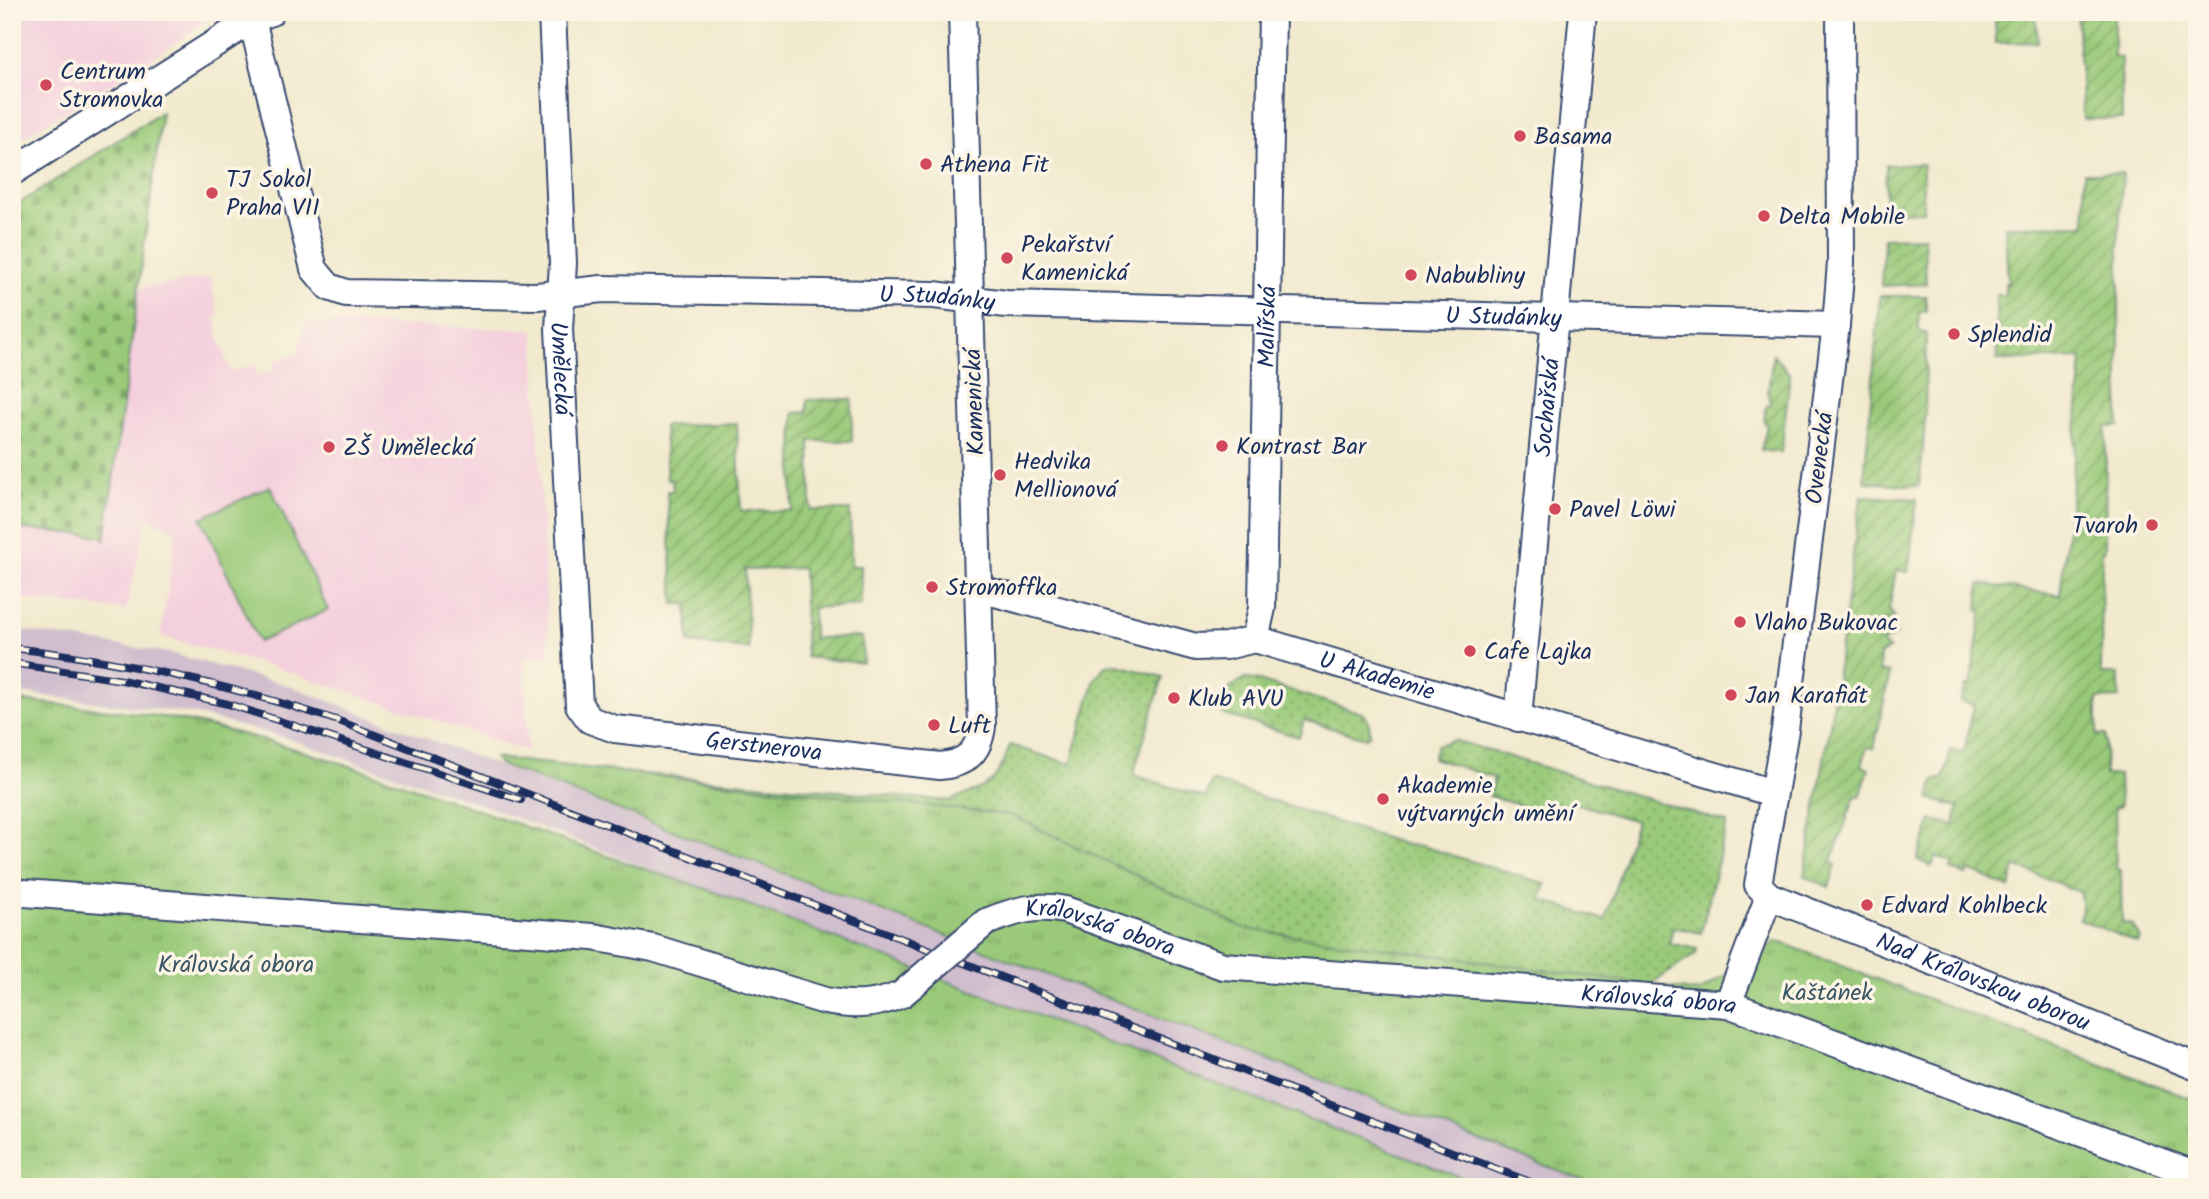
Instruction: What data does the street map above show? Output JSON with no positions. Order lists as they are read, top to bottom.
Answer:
{
  "streets": {
    "street": [
      "U Studánky",
      "Malířská",
      "Umělecká",
      "Kamenická",
      "Sochařská",
      "Ovenecká",
      "U Akademie",
      "Gerstnerova",
      "Královská obora",
      "Nad Královskou oborou"
    ]
  },
  "crossings": [
    ["U Studánky", "Malířská"],
    ["U Studánky", "Umělecká"],
    ["U Studánky", "Kamenická"],
    ["U Studánky", "Sochařská"],
    ["U Studánky", "Ovenecká"],
    ["Malířská", "U Akademie"],
    ["Umělecká", "Gerstnerova"],
    ["Kamenická", "U Akademie"],
    ["Kamenická", "Gerstnerova"],
    ["Sochařská", "U Akademie"],
    ["Ovenecká", "U Akademie"],
    ["Ovenecká", "Nad Královskou oborou"]
  ],
  "parks": ["Královská obora", "Kaštánek"],
  "places": [
    "Centrum Stromovka",
    "Basama",
    "Athena Fit",
    "TJ Sokol Praha VII",
    "Delta Mobile",
    "Pekařství Kamenická",
    "Nabubliny",
    "Splendid",
    "Kontrast Bar",
    "ZŠ Umělecká",
    "Hedvika Mellionová",
    "Pavel Löwi",
    "Tvaroh",
    "Stromoffka",
    "Vlaho Bukovac",
    "Cafe Lajka",
    "Jan Karafiát",
    "Klub AVU",
    "Luft",
    "Akademie výtvarných umění",
    "Edvard Kohlbeck"
  ]
}
